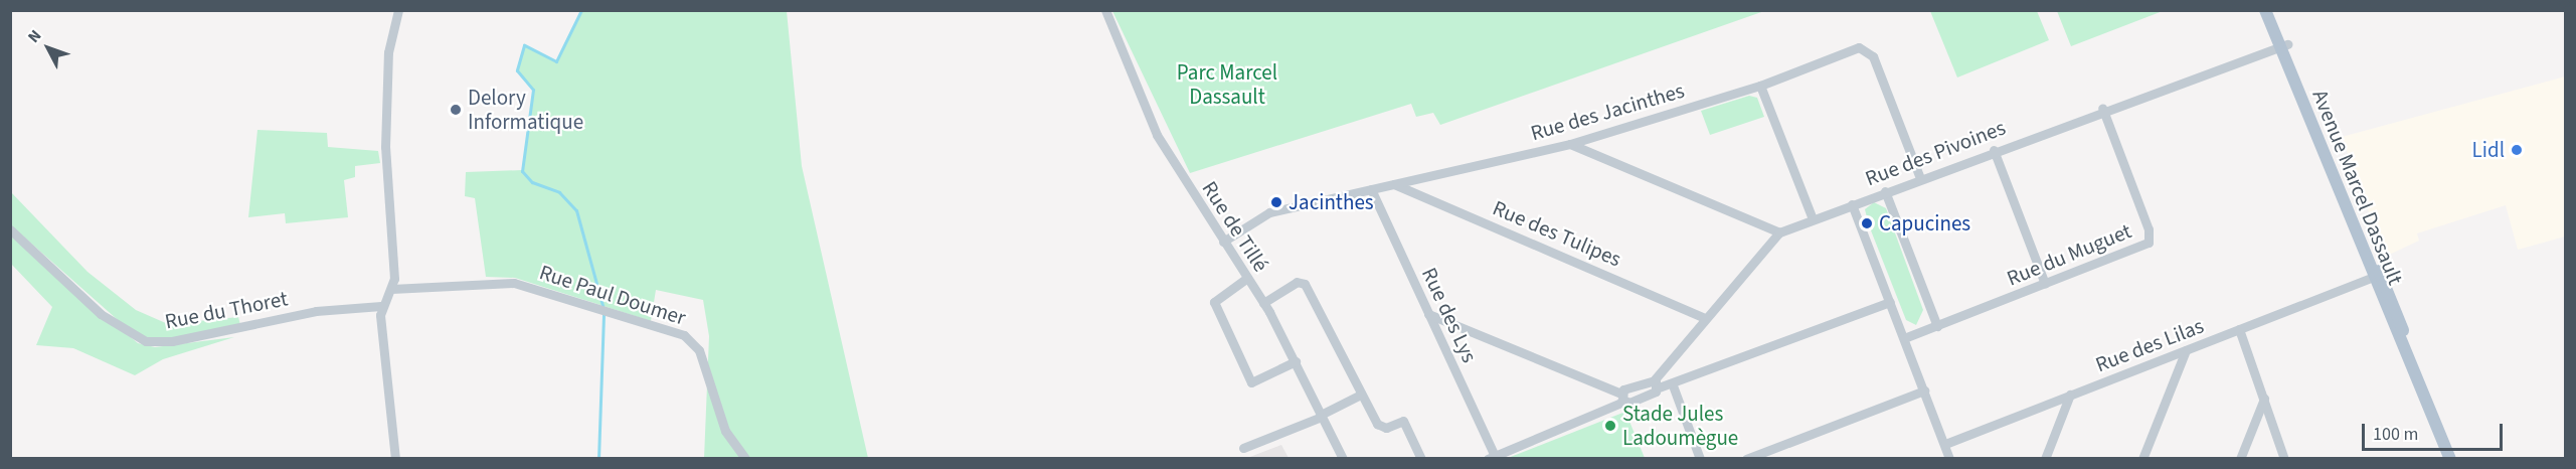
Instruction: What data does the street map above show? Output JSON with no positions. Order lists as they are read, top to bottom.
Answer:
{
  "streets": {
    "main road": ["Avenue Marcel Dassault"],
    "street": [
      "Rue des Jacinthes",
      "Rue des Pivoines",
      "Rue de Tillé",
      "Rue des Tulipes",
      "Rue du Muguet",
      "Rue Paul Doumer",
      "Rue du Thoret",
      "Rue des Lys",
      "Rue des Lilas"
    ]
  },
  "crossings": [
    ["Rue des Jacinthes", "Rue des Pivoines"],
    ["Rue des Jacinthes", "Rue de Tillé"],
    ["Rue des Jacinthes", "Rue des Tulipes"],
    ["Rue des Jacinthes", "Rue des Lys"],
    ["Rue des Pivoines", "Avenue Marcel Dassault"],
    ["Rue des Pivoines", "Rue des Tulipes"],
    ["Rue des Pivoines", "Rue du Muguet"],
    ["Avenue Marcel Dassault", "Rue des Lilas"]
  ],
  "parks": ["Parc Marcel Dassault"],
  "places": [
    "Delory Informatique",
    "Lidl",
    "Jacinthes",
    "Capucines",
    "Stade Jules Ladoumègue"
  ],
  "scale_bar": "100 m",
  "north": "top left"
}
